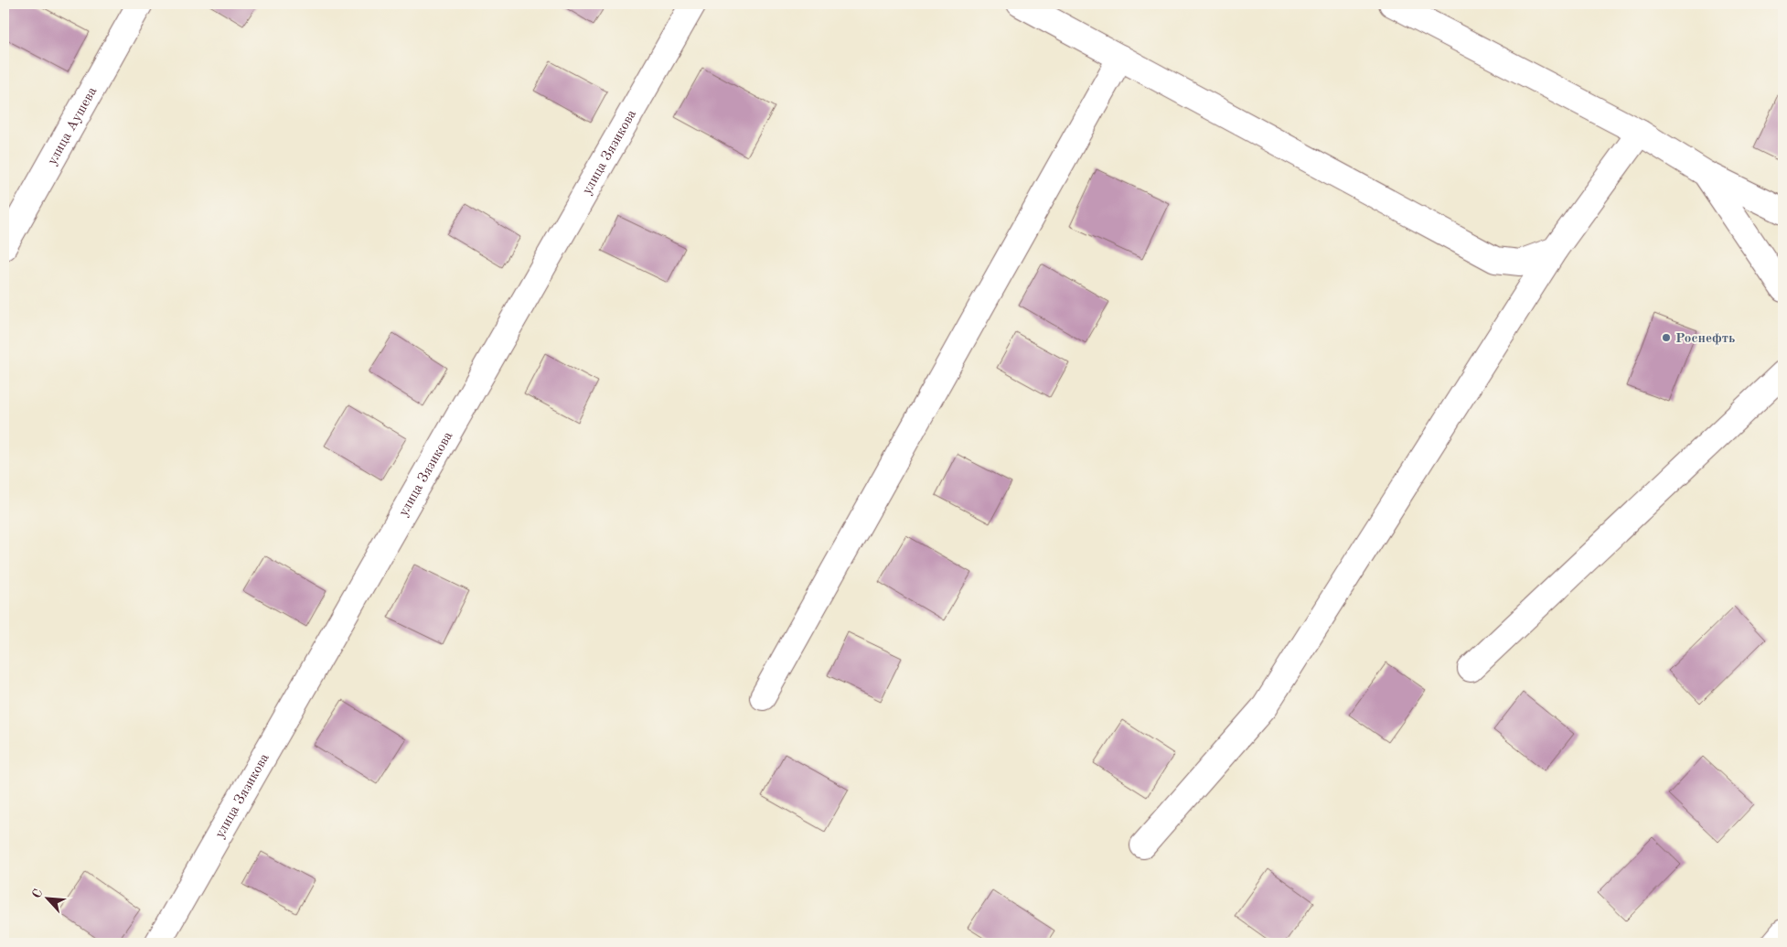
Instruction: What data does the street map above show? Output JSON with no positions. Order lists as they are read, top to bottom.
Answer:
{
  "streets": {
    "street": ["улица Аушева", "улица Зязикова"]
  },
  "places": ["Роснефть"],
  "north": "top left"
}
